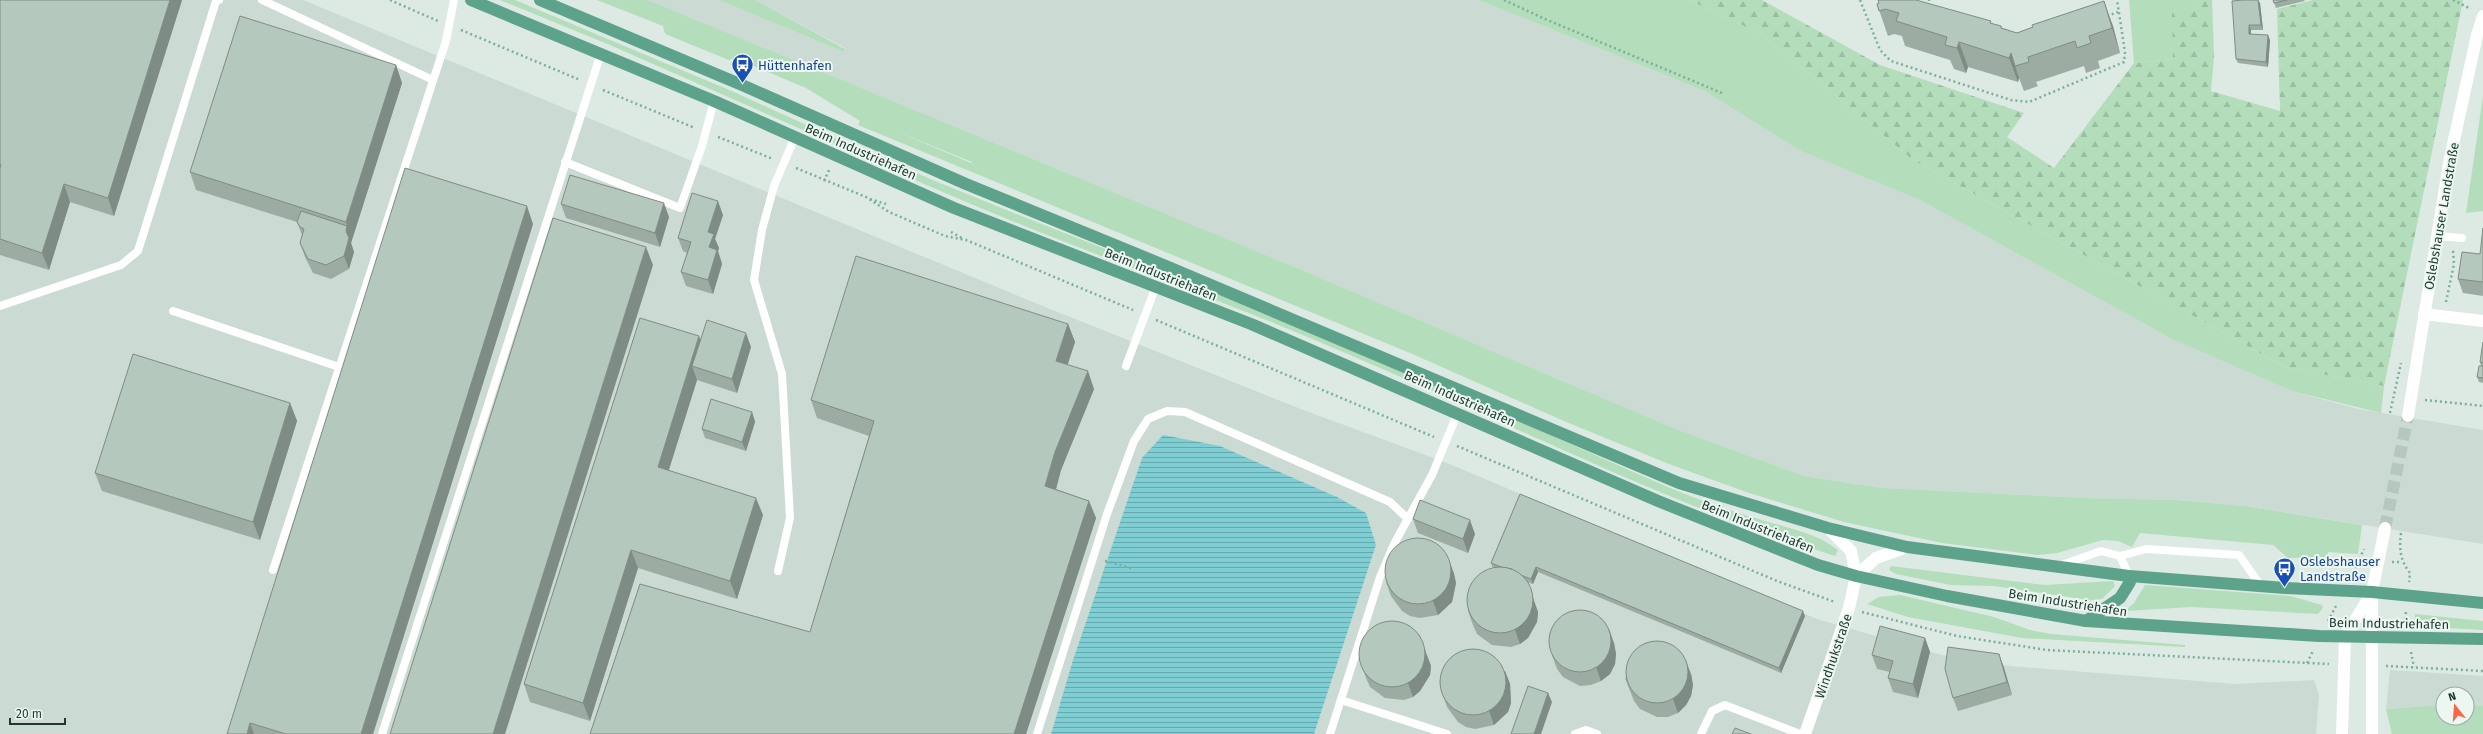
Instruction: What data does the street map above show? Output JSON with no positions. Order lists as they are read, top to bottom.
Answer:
{
  "streets": {
    "main road": ["Beim Industriehafen"],
    "street": ["Oslebshauser Landstraße", "Windhukstraße"]
  },
  "crossings": [
    ["Beim Industriehafen", "Windhukstraße"]
  ],
  "places": {
    "bus stop": ["Hüttenhafen", "Oslebshauser Landstraße"]
  },
  "scale_bar": "20 m",
  "north": "top"
}
